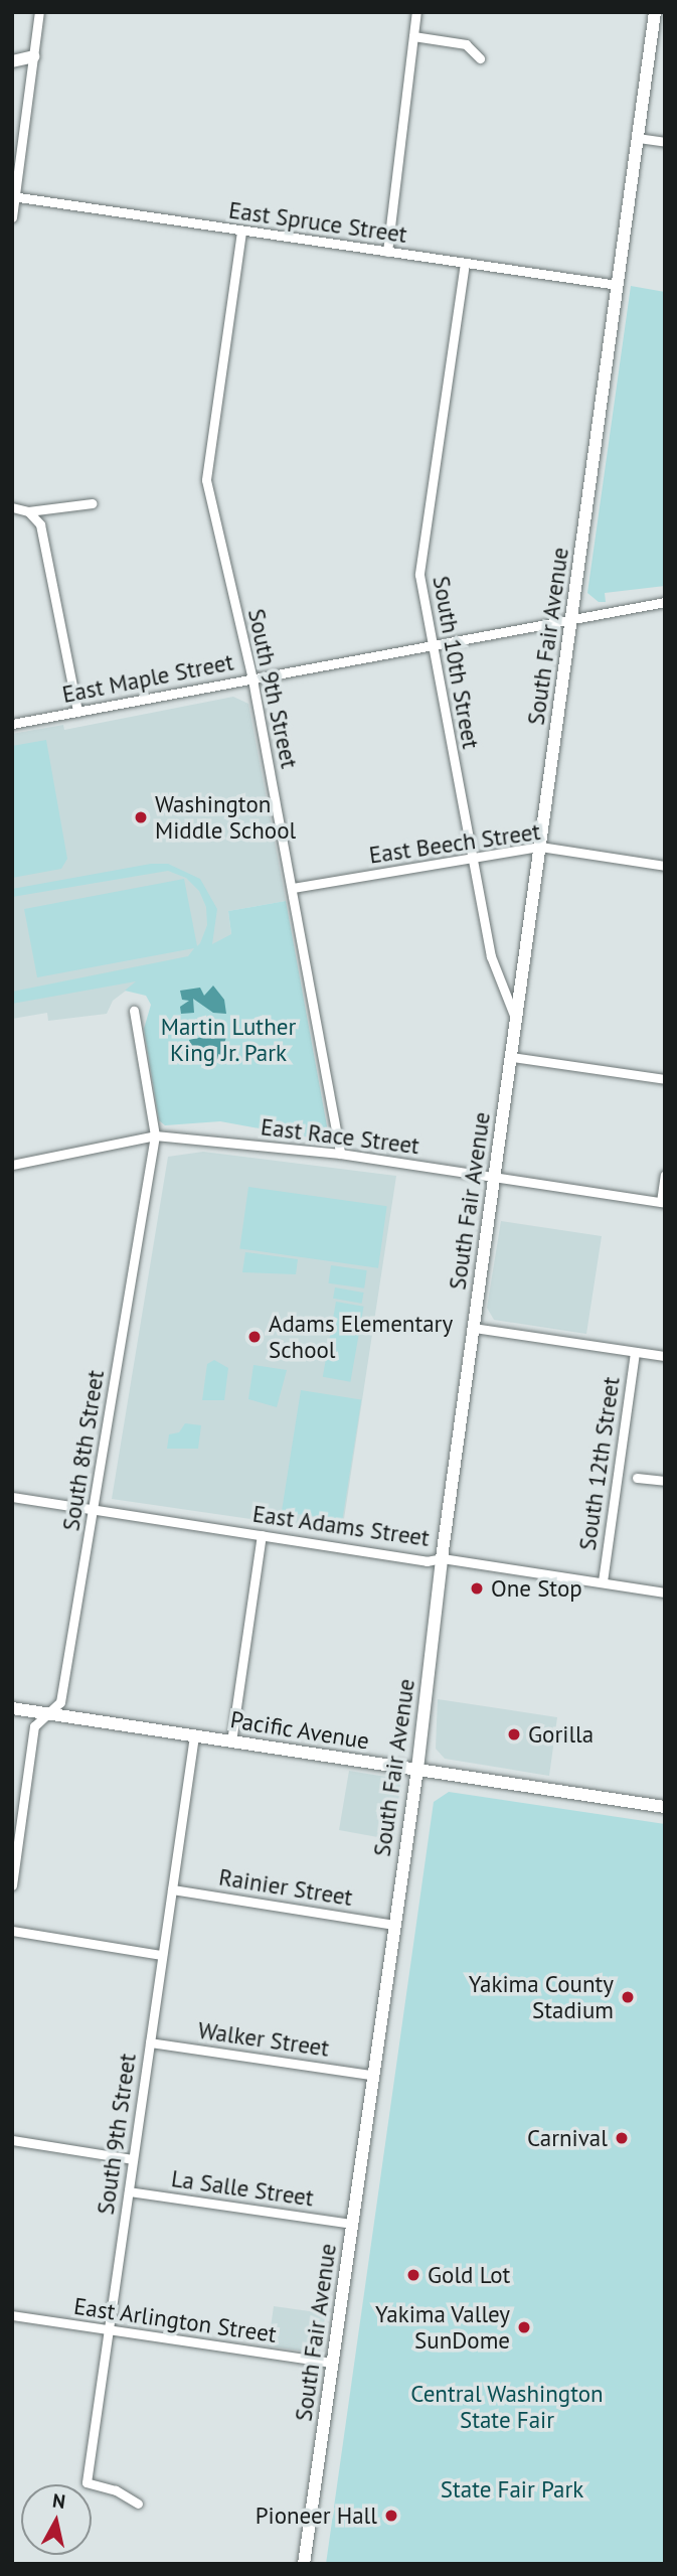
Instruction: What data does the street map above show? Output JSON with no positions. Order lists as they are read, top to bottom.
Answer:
{
  "streets": {
    "street": [
      "East Spruce Street",
      "South Fair Avenue",
      "South 10th Street",
      "East Maple Street",
      "South 9th Street",
      "East Beech Street",
      "East Race Street",
      "South 8th Street",
      "South 12th Street",
      "East Adams Street",
      "Pacific Avenue",
      "Rainier Street",
      "Walker Street",
      "La Salle Street",
      "East Arlington Street"
    ]
  },
  "crossings": [
    ["East Spruce Street", "South Fair Avenue"],
    ["East Spruce Street", "South 10th Street"],
    ["East Spruce Street", "South 9th Street"],
    ["South Fair Avenue", "South 10th Street"],
    ["South Fair Avenue", "East Maple Street"],
    ["South Fair Avenue", "East Beech Street"],
    ["South Fair Avenue", "East Race Street"],
    ["South Fair Avenue", "East Adams Street"],
    ["South Fair Avenue", "Pacific Avenue"],
    ["South Fair Avenue", "Rainier Street"],
    ["South Fair Avenue", "Walker Street"],
    ["South Fair Avenue", "La Salle Street"],
    ["South Fair Avenue", "East Arlington Street"],
    ["South 10th Street", "East Maple Street"],
    ["South 10th Street", "East Beech Street"],
    ["East Maple Street", "South 9th Street"],
    ["South 9th Street", "East Beech Street"],
    ["South 9th Street", "East Race Street"],
    ["South 9th Street", "Pacific Avenue"],
    ["South 9th Street", "Rainier Street"],
    ["South 9th Street", "Walker Street"],
    ["South 9th Street", "La Salle Street"],
    ["South 9th Street", "East Arlington Street"],
    ["East Race Street", "South 8th Street"],
    ["South 8th Street", "East Adams Street"],
    ["South 8th Street", "Pacific Avenue"],
    ["South 12th Street", "East Adams Street"]
  ],
  "parks": ["Martin Luther King Jr. Park", "Central Washington State Fair", "State Fair Park"],
  "places": [
    "Washington Middle School",
    "Adams Elementary School",
    "One Stop",
    "Gorilla",
    "Yakima County Stadium",
    "Carnival",
    "Gold Lot",
    "Yakima Valley SunDome",
    "Pioneer Hall"
  ],
  "north": "top"
}
